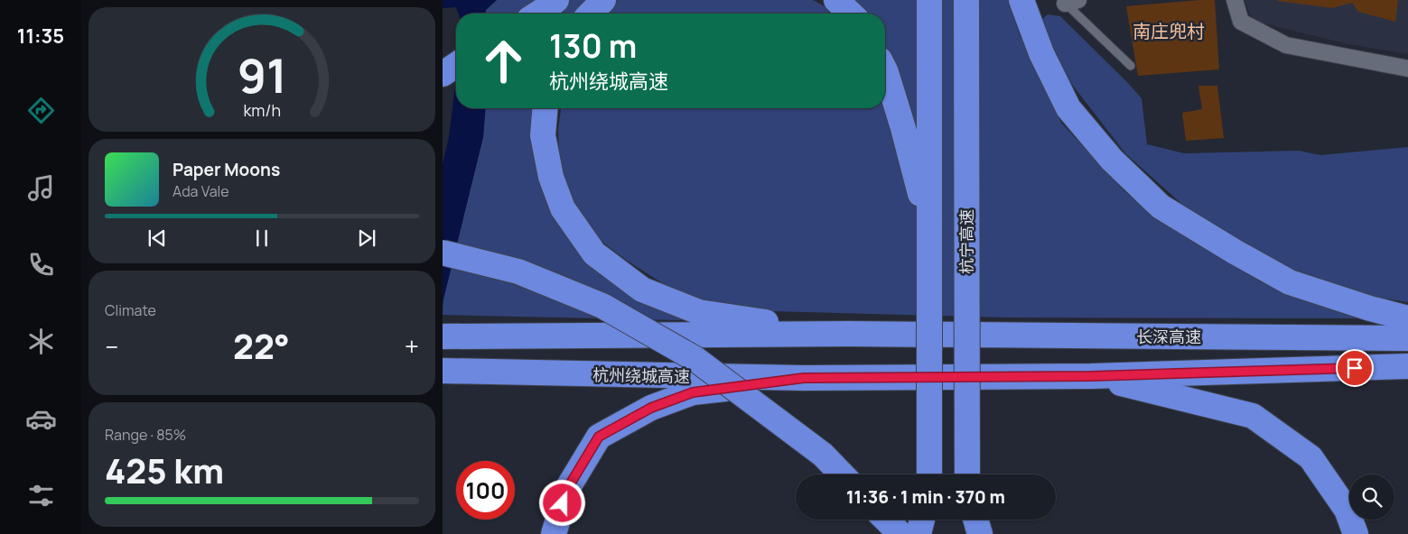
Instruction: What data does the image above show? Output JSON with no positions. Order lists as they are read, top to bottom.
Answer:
{
  "streets": {
    "highway": ["杭宁高速", "长深高速", "杭州绕城高速"]
  },
  "districts": ["南庄兜村"],
  "page": {
    "tabs": "11:35",
    "turn": ["130 m", "杭州绕城高速"],
    "song": ["Paper Moons", "Ada Vale"],
    "tile": [
      "Climate",
      ["Range · 85%", "425 km"]
    ],
    "heat": ["−", "22°", "+"],
    "limit": "100",
    "trip": "11:36 · 1 min · 370 m",
    "gauge": ["91", "km/h"]
  }
}
